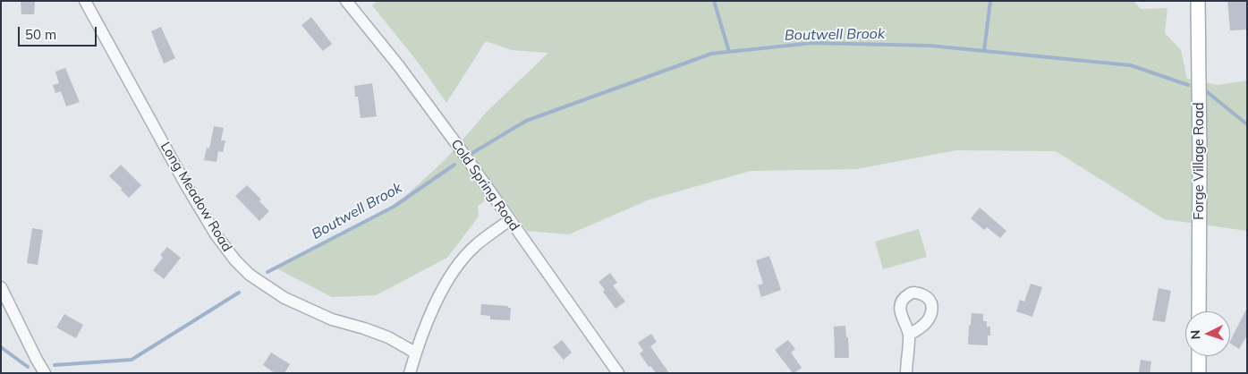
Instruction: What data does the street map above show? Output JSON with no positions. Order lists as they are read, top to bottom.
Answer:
{
  "streets": {
    "main road": ["Forge Village Road"],
    "street": ["Cold Spring Road", "Long Meadow Road"]
  },
  "water": ["Boutwell Brook"],
  "scale_bar": "50 m",
  "north": "left"
}
